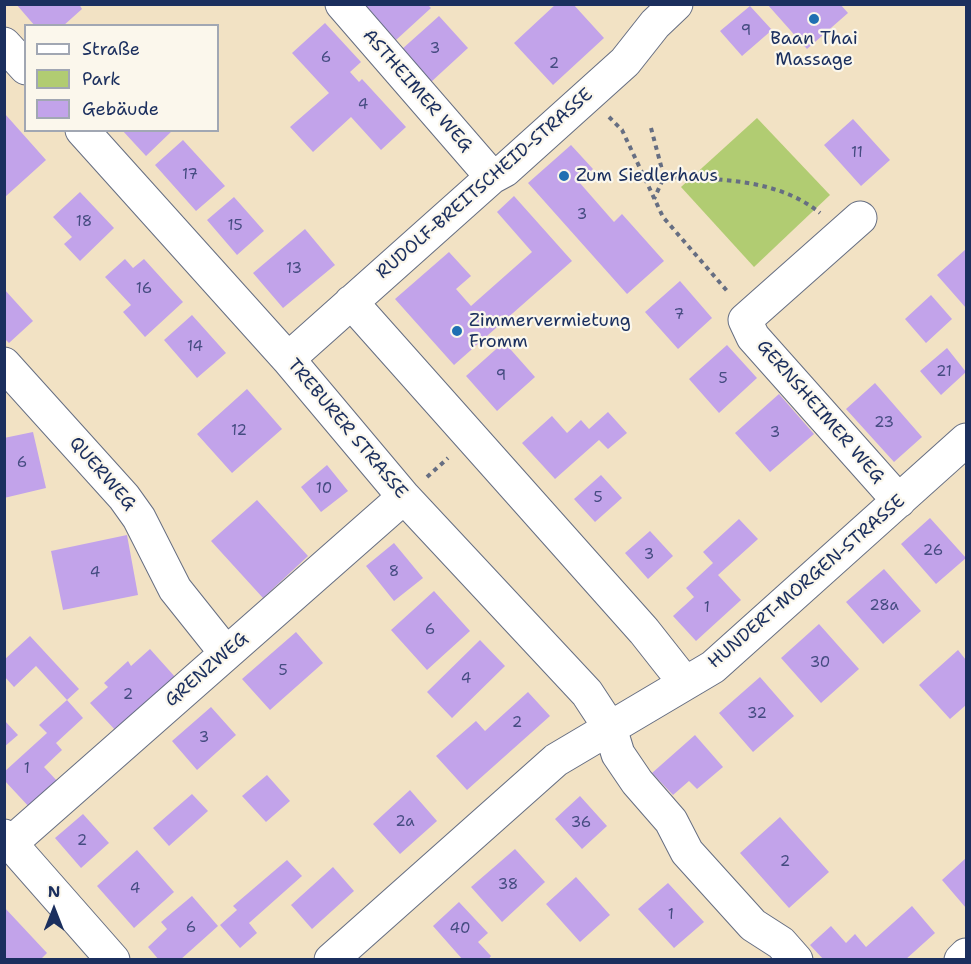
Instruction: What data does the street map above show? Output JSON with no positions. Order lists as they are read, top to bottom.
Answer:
{
  "streets": {
    "street": [
      "ASTHEIMER WEG",
      "RUDOLF-BREITSCHEID-STRASSE",
      "GERNSHEIMER WEG",
      "TREBURER STRASSE",
      "QUERWEG",
      "HUNDERT-MORGEN-STRASSE",
      "GRENZWEG"
    ]
  },
  "crossings": [
    ["ASTHEIMER WEG", "RUDOLF-BREITSCHEID-STRASSE"],
    ["RUDOLF-BREITSCHEID-STRASSE", "TREBURER STRASSE"],
    ["GERNSHEIMER WEG", "HUNDERT-MORGEN-STRASSE"],
    ["TREBURER STRASSE", "HUNDERT-MORGEN-STRASSE"],
    ["TREBURER STRASSE", "GRENZWEG"],
    ["QUERWEG", "GRENZWEG"]
  ],
  "places": ["Baan Thai Massage", "Zum Siedlerhaus", "Zimmervermietung Fromm"],
  "house_numbers": [
    "9",
    "3",
    "6",
    "2",
    "4",
    "11",
    "17",
    "3",
    "18",
    "15",
    "13",
    "16",
    "7",
    "14",
    "21",
    "9",
    "5",
    "23",
    "12",
    "3",
    "6",
    "10",
    "5",
    "26",
    "3",
    "8",
    "4",
    "28a",
    "1",
    "6",
    "30",
    "5",
    "4",
    "2",
    "32",
    "2",
    "3",
    "1",
    "2a",
    "36",
    "2",
    "2",
    "38",
    "4",
    "1",
    "6",
    "40"
  ],
  "legend": ["Straße", "Park", "Gebäude"],
  "north": "top"
}
